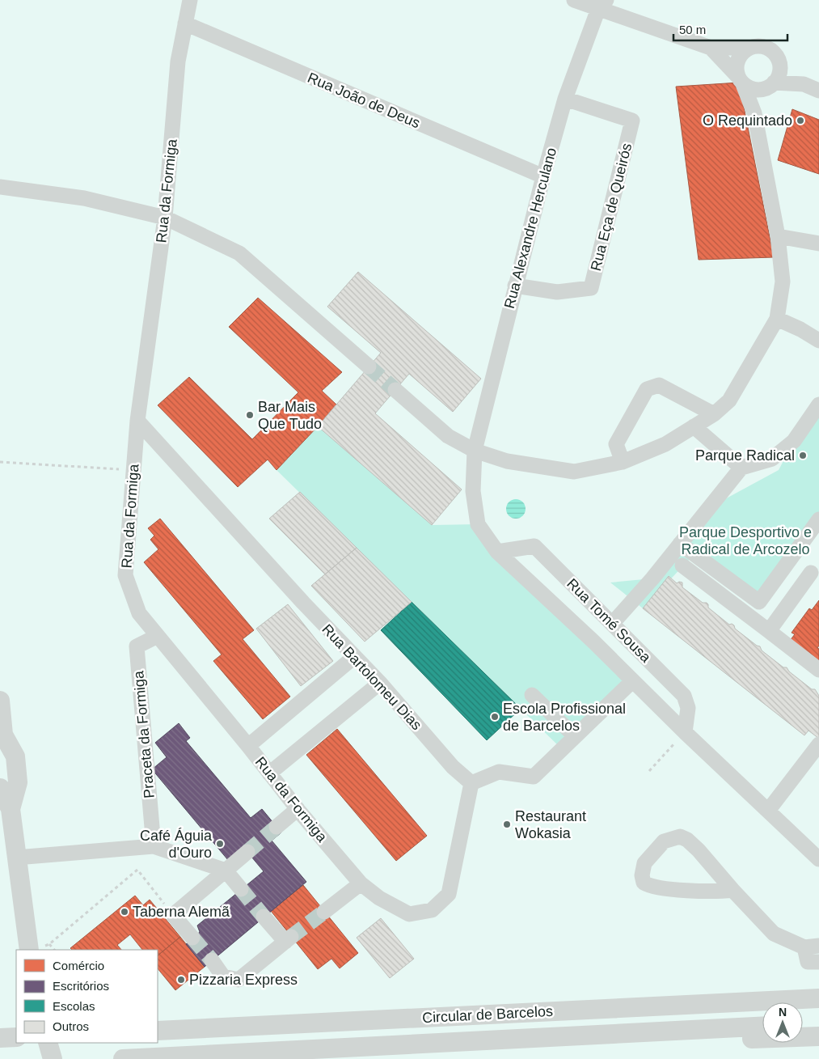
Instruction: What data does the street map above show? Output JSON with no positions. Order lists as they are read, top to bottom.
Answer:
{
  "streets": {
    "main road": ["Circular de Barcelos"],
    "street": [
      "Rua João de Deus",
      "Rua da Formiga",
      "Rua Eça de Queirós",
      "Rua Alexandre Herculano",
      "Rua Tomé Sousa",
      "Rua Bartolomeu Dias",
      "Praceta da Formiga"
    ]
  },
  "crossings": [
    ["Rua João de Deus", "Rua da Formiga"],
    ["Rua João de Deus", "Rua Alexandre Herculano"],
    ["Rua da Formiga", "Rua Bartolomeu Dias"],
    ["Rua da Formiga", "Praceta da Formiga"],
    ["Rua Eça de Queirós", "Rua Alexandre Herculano"],
    ["Rua Alexandre Herculano", "Rua Tomé Sousa"]
  ],
  "parks": ["Parque Desportivo e Radical de Arcozelo"],
  "places": [
    "O Requintado",
    "Bar Mais Que Tudo",
    "Parque Radical",
    "Escola Profissional de Barcelos",
    "Restaurant Wokasia",
    "Café Águia d'Ouro",
    "Taberna Alemã",
    "Pizzaria Express"
  ],
  "legend": [
    "Comércio",
    "Escritórios",
    "Escolas",
    "Outros"
  ],
  "scale_bar": "50 m",
  "north": "top"
}
